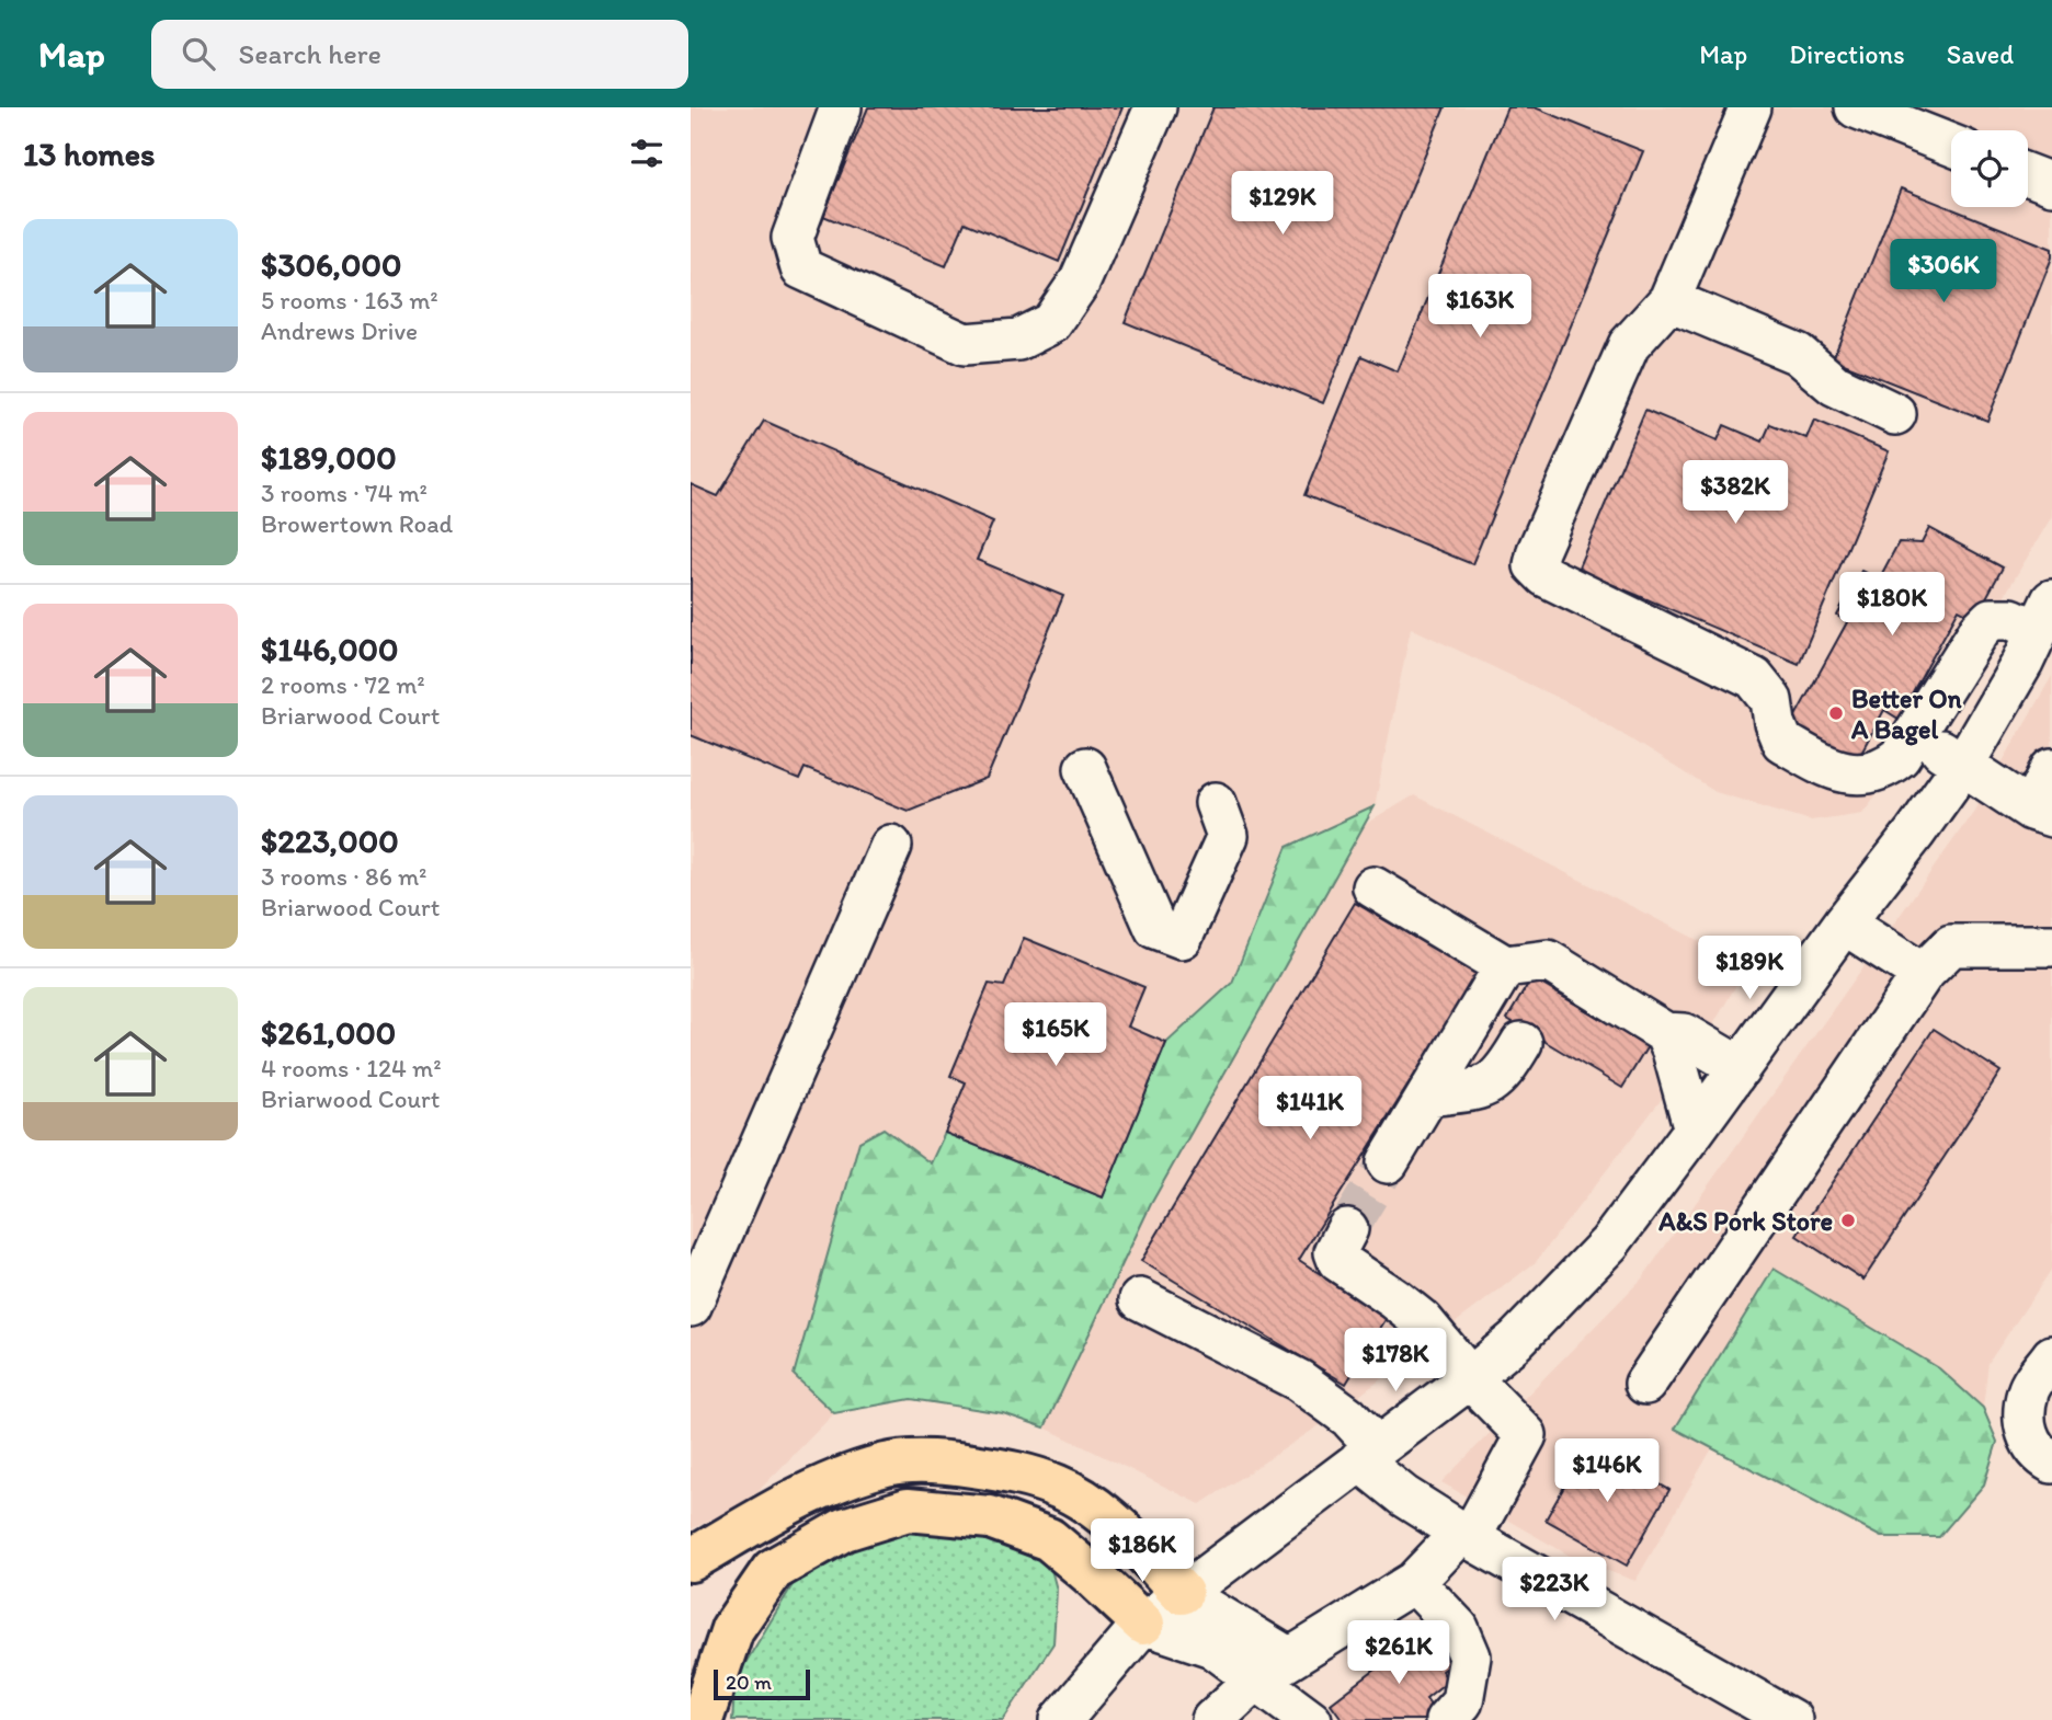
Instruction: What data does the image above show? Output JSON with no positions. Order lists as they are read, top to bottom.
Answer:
{
  "places": ["Better On A Bagel", "A&S Pork Store"],
  "scale_bar": "20 m",
  "page": {
    "header": "Map",
    "search": "Search here",
    "nav": ["Map", "Directions", "Saved"],
    "heading": "13 homes",
    "price": [
      "$129K",
      "$306K",
      "$163K",
      "$382K",
      "$180K",
      "$189K",
      "$165K",
      "$141K",
      "$178K",
      "$146K",
      "$186K",
      "$223K",
      "$261K"
    ],
    "list": [
      {
        "name": "$306,000",
        "note": "5 rooms · 163 m² · Andrews Drive"
      },
      {
        "name": "$189,000",
        "note": "3 rooms · 74 m² · Browertown Road"
      },
      {
        "name": "$146,000",
        "note": "2 rooms · 72 m² · Briarwood Court"
      },
      {
        "name": "$223,000",
        "note": "3 rooms · 86 m² · Briarwood Court"
      },
      {
        "name": "$261,000",
        "note": "4 rooms · 124 m² · Briarwood Court"
      }
    ],
    "scale": "20 m"
  }
}
